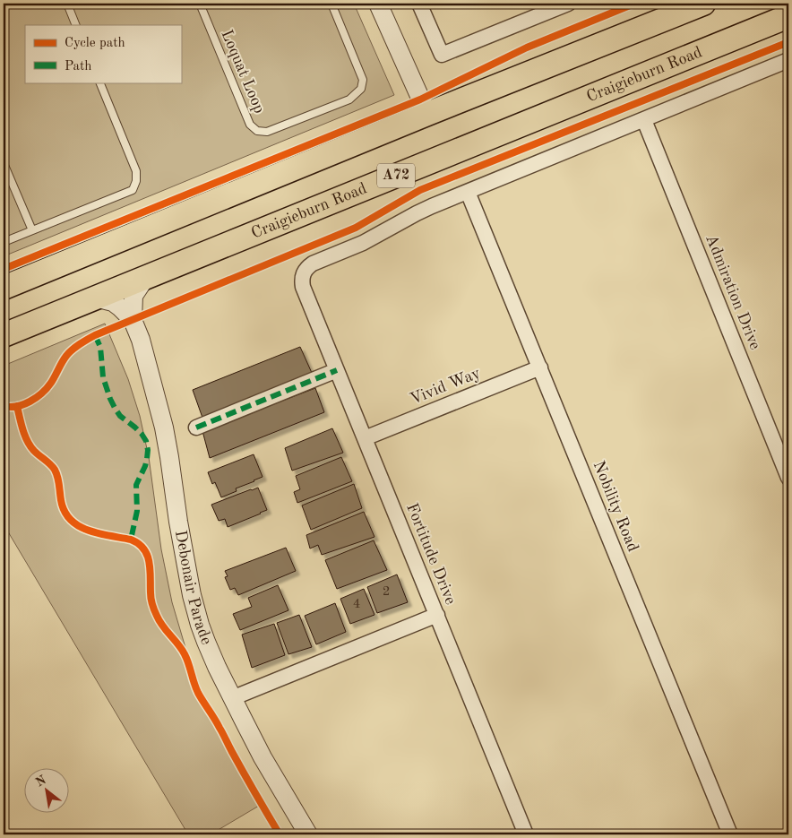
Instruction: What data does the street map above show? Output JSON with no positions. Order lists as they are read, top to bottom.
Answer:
{
  "streets": {
    "main road": ["Craigieburn Road", "A72"],
    "street": [
      "Admiration Drive",
      "Vivid Way",
      "Nobility Road",
      "Fortitude Drive",
      "Debonair Parade"
    ],
    "lane": ["Loquat Loop"]
  },
  "crossings": [
    ["Vivid Way", "Nobility Road"],
    ["Vivid Way", "Fortitude Drive"],
    ["Nobility Road", "Fortitude Drive"]
  ],
  "house_numbers": ["2", "4"],
  "legend": ["Cycle path", "Path"],
  "north": "top left"
}
